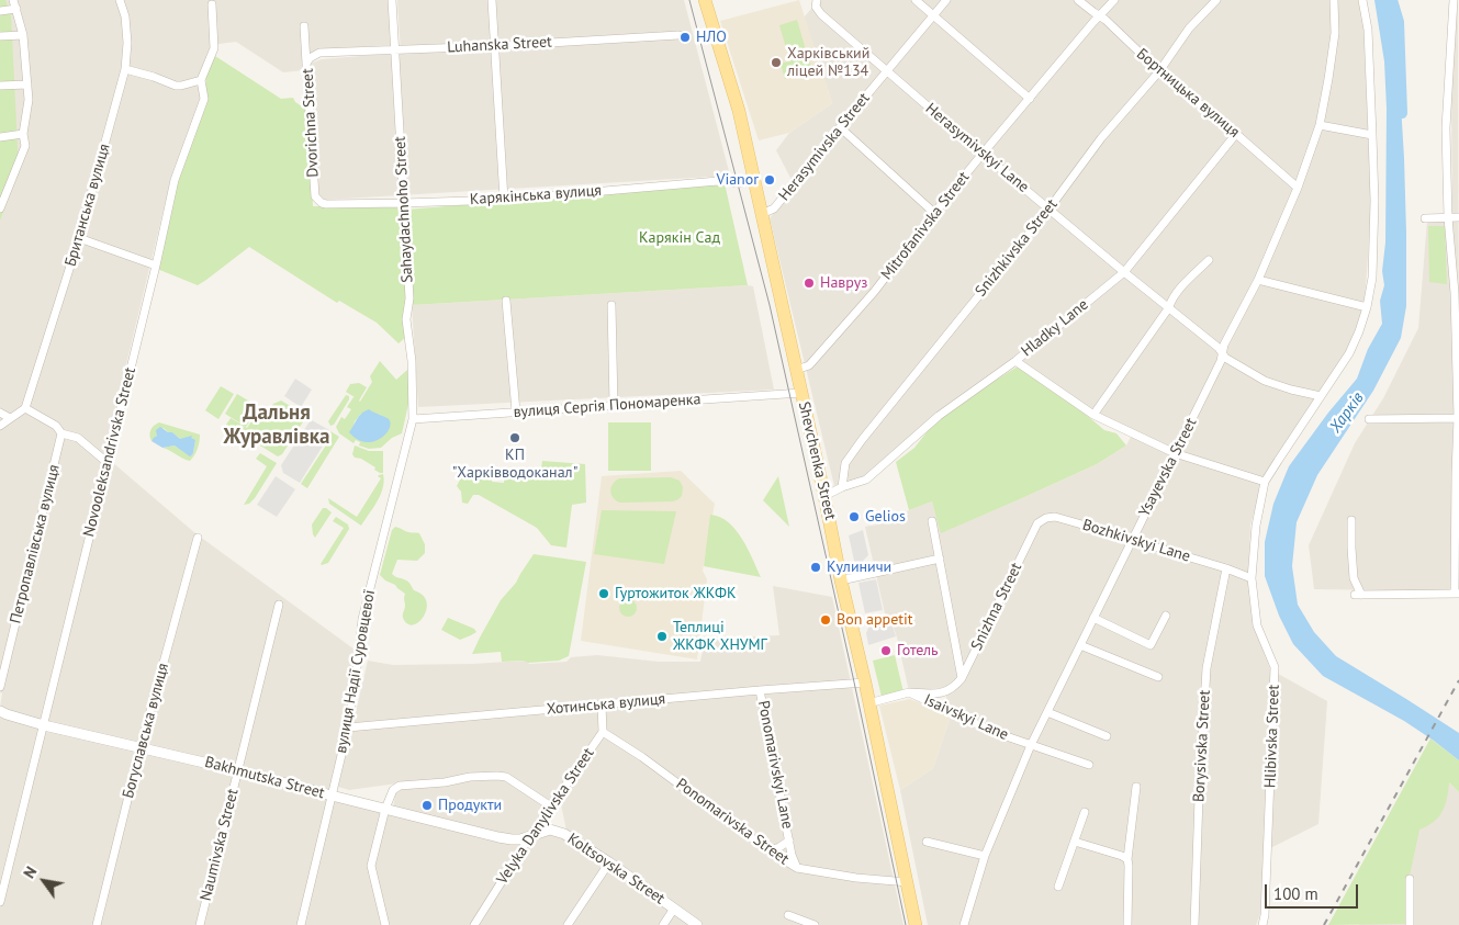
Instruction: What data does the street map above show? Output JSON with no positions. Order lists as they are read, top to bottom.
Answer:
{
  "streets": {
    "main road": ["Shevchenka Street"],
    "street": [
      "Luhanska Street",
      "Бортницька вулиця",
      "Dvorichna Street",
      "Herasymivska Street",
      "Herasymivskyi Lane",
      "Карякінська вулиця",
      "Британська вулиця",
      "Sahaydachnoho Street",
      "Mitrofanivska Street",
      "Snizhkivska Street",
      "Hladky Lane",
      "вулиця Сергія Пономаренка",
      "Novooleksandrivska Street",
      "Ysayevska Street",
      "Bozhkivskyi Lane",
      "Петропавлівська вулиця",
      "Snizhna Street",
      "вулиця Надії Суровцевої",
      "Хотинська вулиця",
      "Isaivskyi Lane",
      "Богуславська вулиця",
      "Hlibivska Street",
      "Borysivska Street",
      "Ponomarivskyi Lane",
      "Bakhmutska Street",
      "Velyka Danylivska Street",
      "Ponomarivska Street",
      "Naumivska Street",
      "Koltsovska Street"
    ]
  },
  "crossings": [
    ["Luhanska Street", "Dvorichna Street"],
    ["Luhanska Street", "Sahaydachnoho Street"],
    ["Бортницька вулиця", "Mitrofanivska Street"],
    ["Бортницька вулиця", "Snizhkivska Street"],
    ["Бортницька вулиця", "Hladky Lane"],
    ["Бортницька вулиця", "Ysayevska Street"],
    ["Dvorichna Street", "Карякінська вулиця"],
    ["Herasymivska Street", "Herasymivskyi Lane"],
    ["Herasymivska Street", "Shevchenka Street"],
    ["Herasymivskyi Lane", "Mitrofanivska Street"],
    ["Herasymivskyi Lane", "Snizhkivska Street"],
    ["Herasymivskyi Lane", "Hladky Lane"],
    ["Herasymivskyi Lane", "Ysayevska Street"],
    ["Herasymivskyi Lane", "Hlibivska Street"],
    ["Карякінська вулиця", "Sahaydachnoho Street"],
    ["Карякінська вулиця", "Shevchenka Street"],
    ["Sahaydachnoho Street", "вулиця Сергія Пономаренка"],
    ["Sahaydachnoho Street", "вулиця Надії Суровцевої"],
    ["Mitrofanivska Street", "Shevchenka Street"],
    ["Snizhkivska Street", "Hladky Lane"],
    ["вулиця Сергія Пономаренка", "Shevchenka Street"],
    ["вулиця Сергія Пономаренка", "вулиця Надії Суровцевої"],
    ["Novooleksandrivska Street", "Bakhmutska Street"],
    ["Shevchenka Street", "Хотинська вулиця"],
    ["Shevchenka Street", "Isaivskyi Lane"],
    ["Shevchenka Street", "Ponomarivska Street"],
    ["Ysayevska Street", "Bozhkivskyi Lane"],
    ["Ysayevska Street", "Isaivskyi Lane"],
    ["Bozhkivskyi Lane", "Snizhna Street"],
    ["Bozhkivskyi Lane", "Borysivska Street"],
    ["вулиця Надії Суровцевої", "Хотинська вулиця"],
    ["вулиця Надії Суровцевої", "Bakhmutska Street"],
    ["Хотинська вулиця", "Ponomarivskyi Lane"],
    ["Хотинська вулиця", "Velyka Danylivska Street"],
    ["Богуславська вулиця", "Bakhmutska Street"],
    ["Ponomarivskyi Lane", "Ponomarivska Street"],
    ["Bakhmutska Street", "Velyka Danylivska Street"],
    ["Bakhmutska Street", "Naumivska Street"],
    ["Bakhmutska Street", "Koltsovska Street"],
    ["Velyka Danylivska Street", "Ponomarivska Street"],
    ["Velyka Danylivska Street", "Koltsovska Street"]
  ],
  "districts": ["Дальня Журавлівка"],
  "water": ["Харків"],
  "parks": ["Карякін Сад"],
  "places": [
    "НЛО",
    "Харківський ліцей №134",
    "Vianor",
    "Навруз",
    "КП \"Харківводоканал\"",
    "Gelios",
    "Кулиничи",
    "Гуртожиток ЖКФК",
    "Bon appetit",
    "Теплиці ЖКФК ХНУМГ",
    "Готель",
    "Продукти"
  ],
  "scale_bar": "100 m",
  "north": "top left"
}
